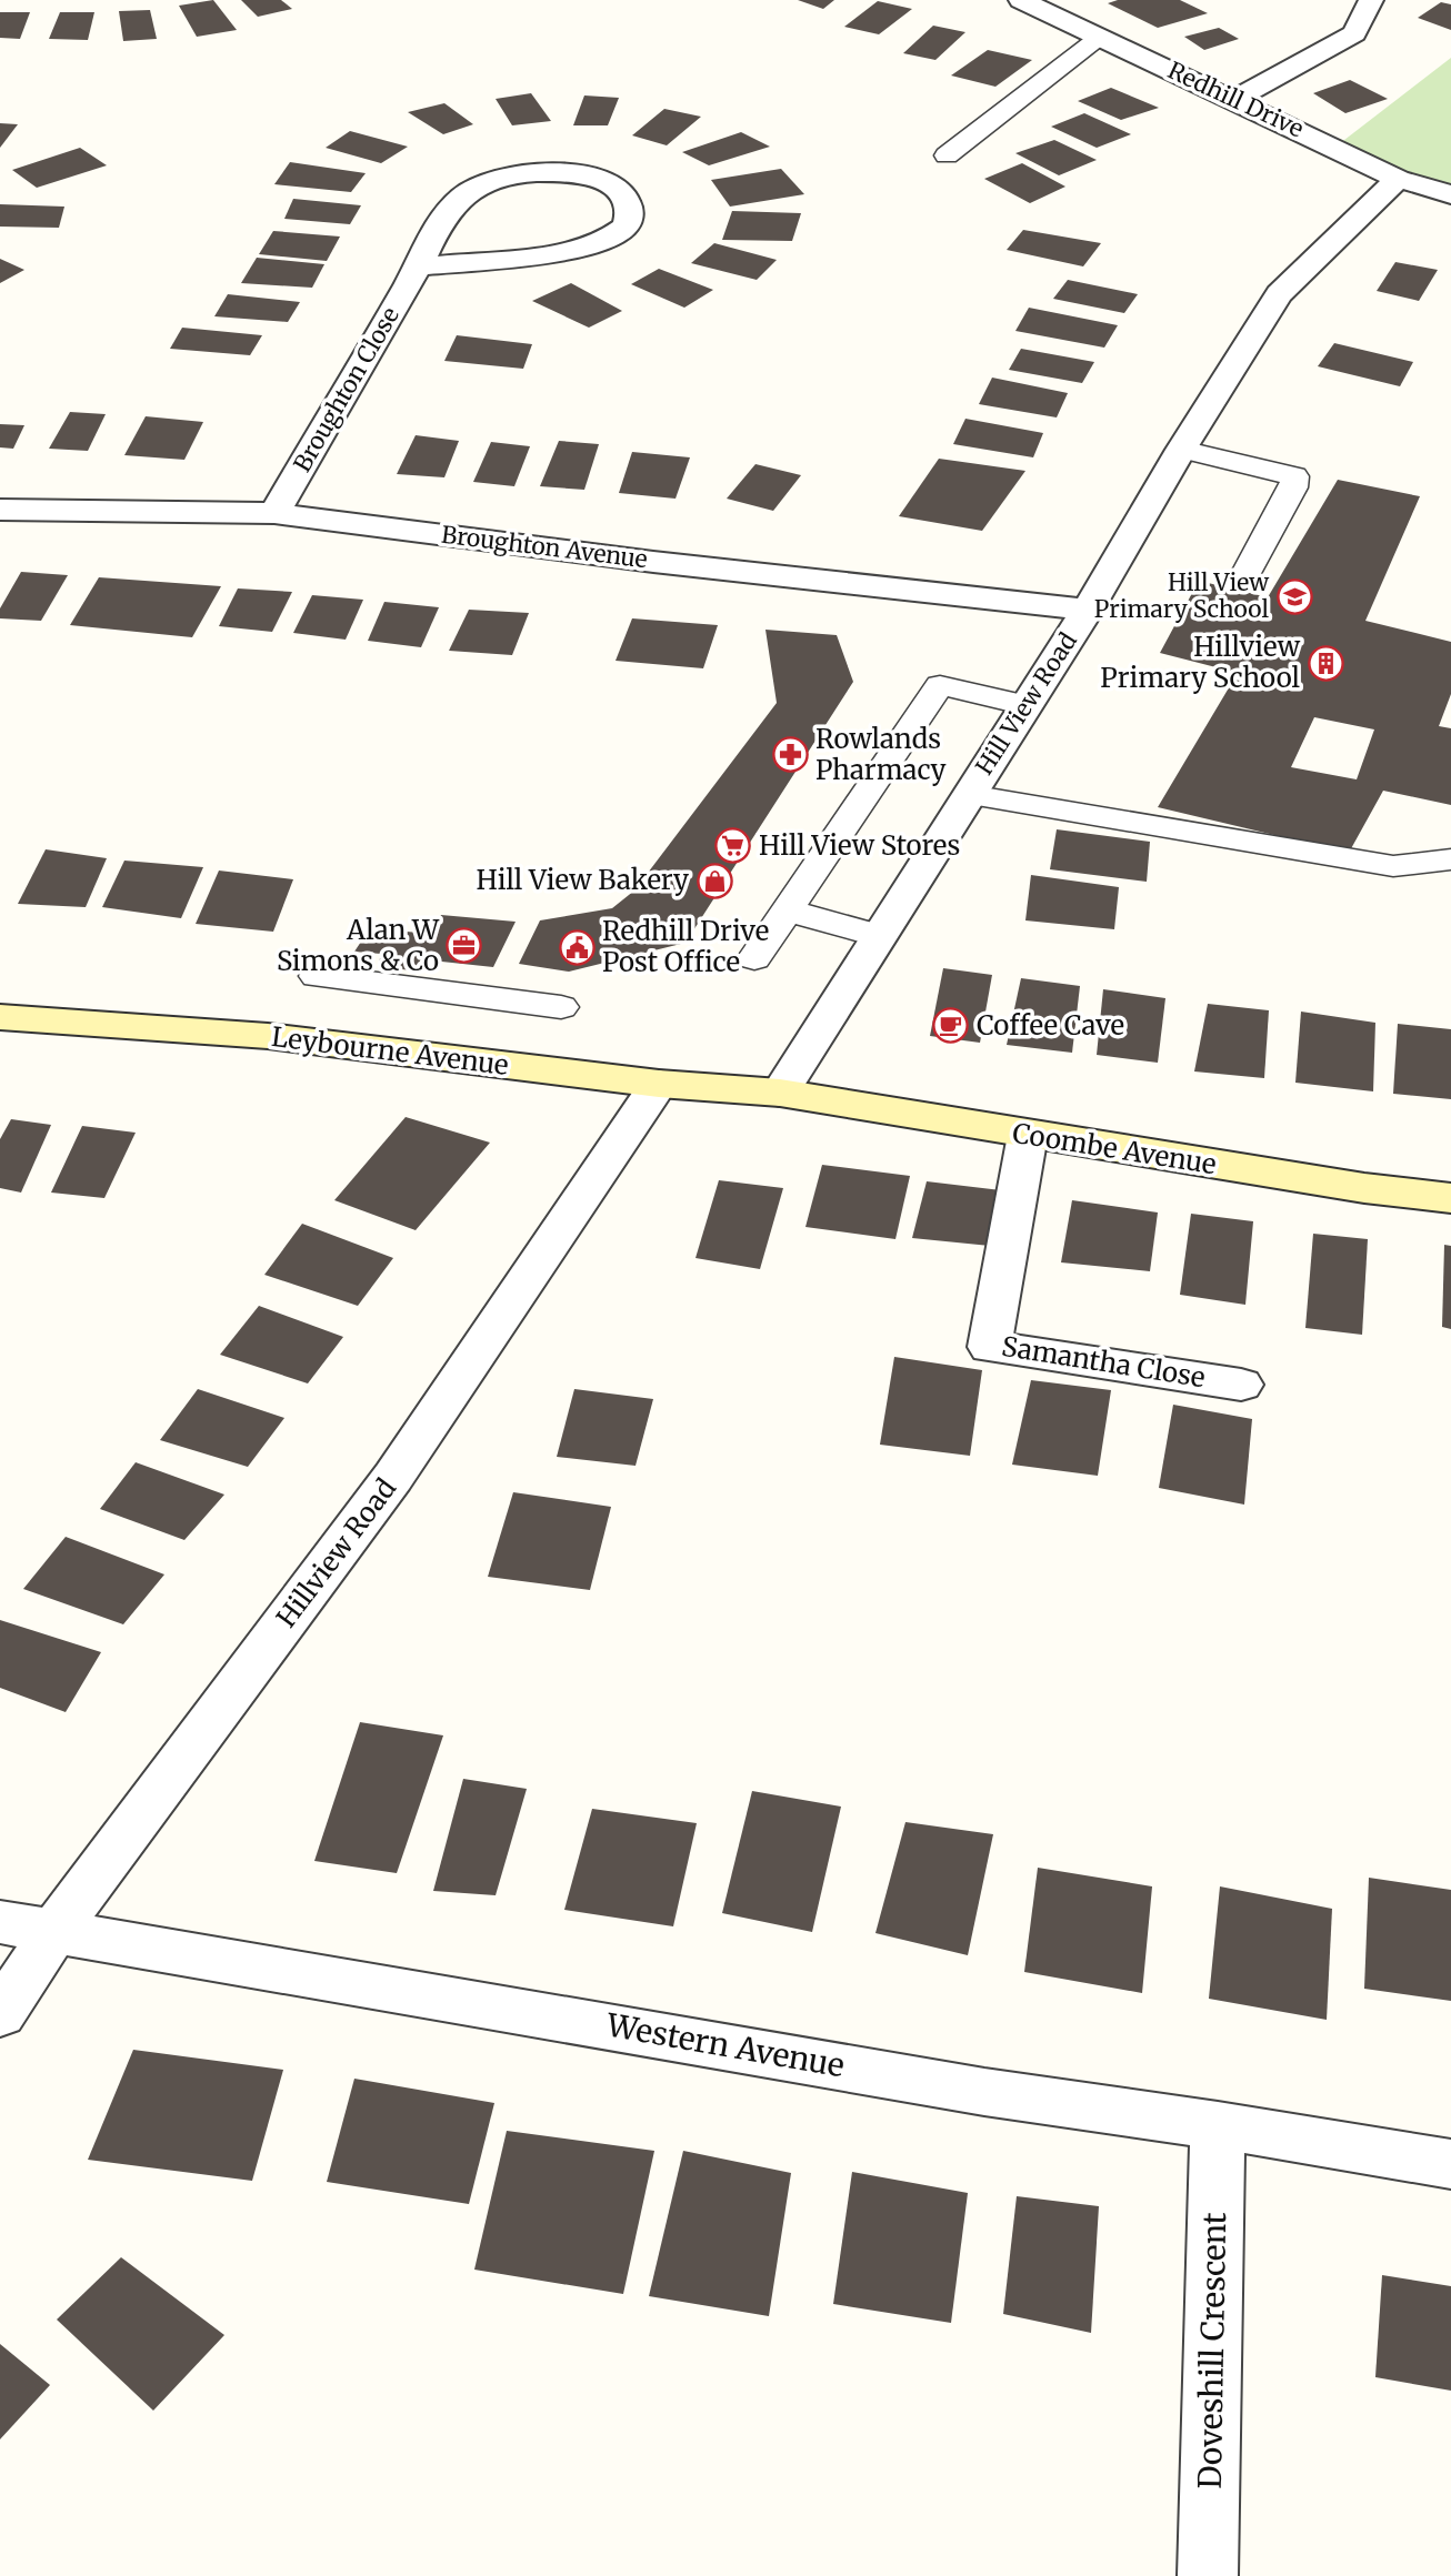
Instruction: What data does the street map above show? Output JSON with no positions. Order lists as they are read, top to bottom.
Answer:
{
  "streets": {
    "street": [
      "Redhill Drive",
      "Broughton Close",
      "Broughton Avenue",
      "Hill View Road",
      "Leybourne Avenue",
      "Coombe Avenue",
      "Samantha Close",
      "Hillview Road",
      "Western Avenue",
      "Doveshill Crescent"
    ]
  },
  "crossings": [
    ["Redhill Drive", "Hill View Road"],
    ["Broughton Close", "Broughton Avenue"],
    ["Broughton Avenue", "Hill View Road"],
    ["Hill View Road", "Leybourne Avenue"],
    ["Hill View Road", "Coombe Avenue"],
    ["Leybourne Avenue", "Coombe Avenue"],
    ["Leybourne Avenue", "Hillview Road"],
    ["Coombe Avenue", "Samantha Close"],
    ["Hillview Road", "Western Avenue"],
    ["Western Avenue", "Doveshill Crescent"]
  ],
  "places": {
    "school or university": ["Hill View Primary School"],
    "building": ["Hillview Primary School"],
    "pharmacy": ["Rowlands Pharmacy"],
    "supermarket": ["Hill View Stores"],
    "shop": ["Hill View Bakery"],
    "office": ["Alan W Simons & Co"],
    "public building": ["Redhill Drive Post Office"],
    "cafe": ["Coffee Cave"]
  }
}
